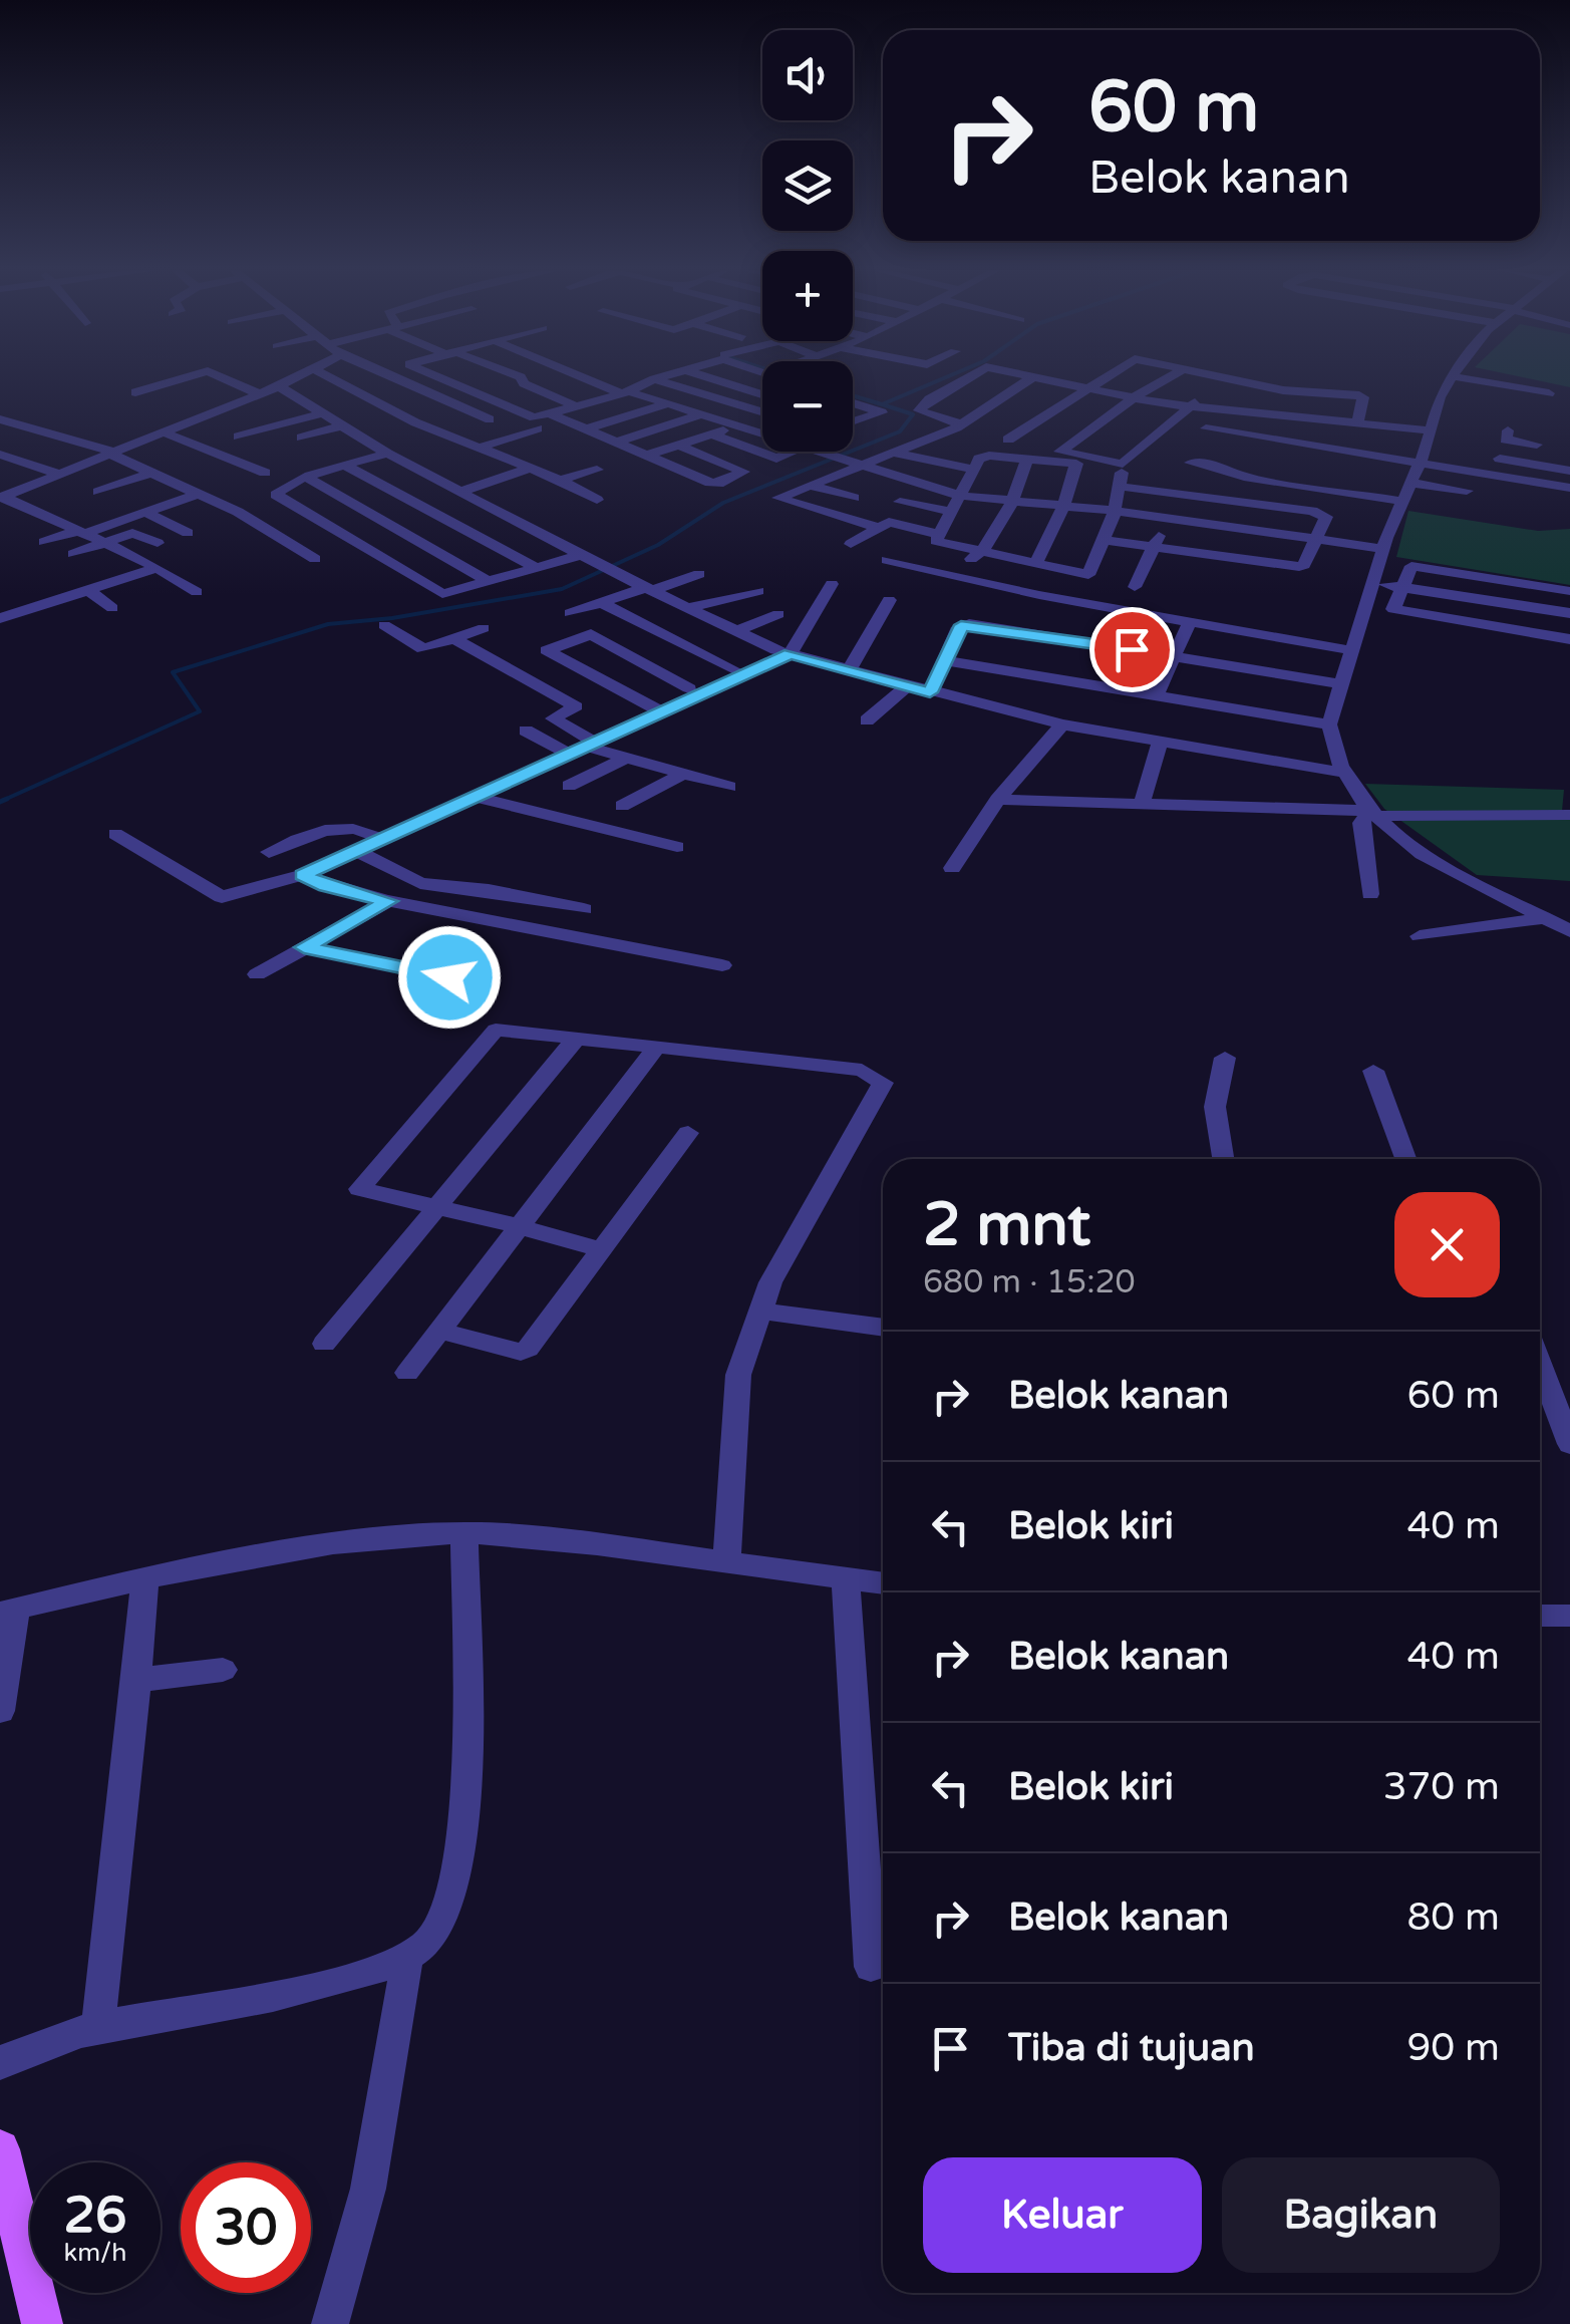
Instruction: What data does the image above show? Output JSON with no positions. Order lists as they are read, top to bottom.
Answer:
{
  "page": {
    "map_buttons": ["+", "−"],
    "turn": ["60 m", "Belok kanan"],
    "heading": ["2 mnt", "680 m · 15:20"],
    "list": [
      {
        "name": "Belok kanan",
        "value": "60 m"
      },
      {
        "name": "Belok kiri",
        "value": "40 m"
      },
      {
        "name": "Belok kanan",
        "value": "40 m"
      },
      {
        "name": "Belok kiri",
        "value": "370 m"
      },
      {
        "name": "Belok kanan",
        "value": "80 m"
      },
      {
        "name": "Tiba di tujuan",
        "value": "90 m"
      }
    ],
    "buttons": ["Keluar", "Bagikan"],
    "speed": "26 km/h",
    "limit": "30"
  }
}
